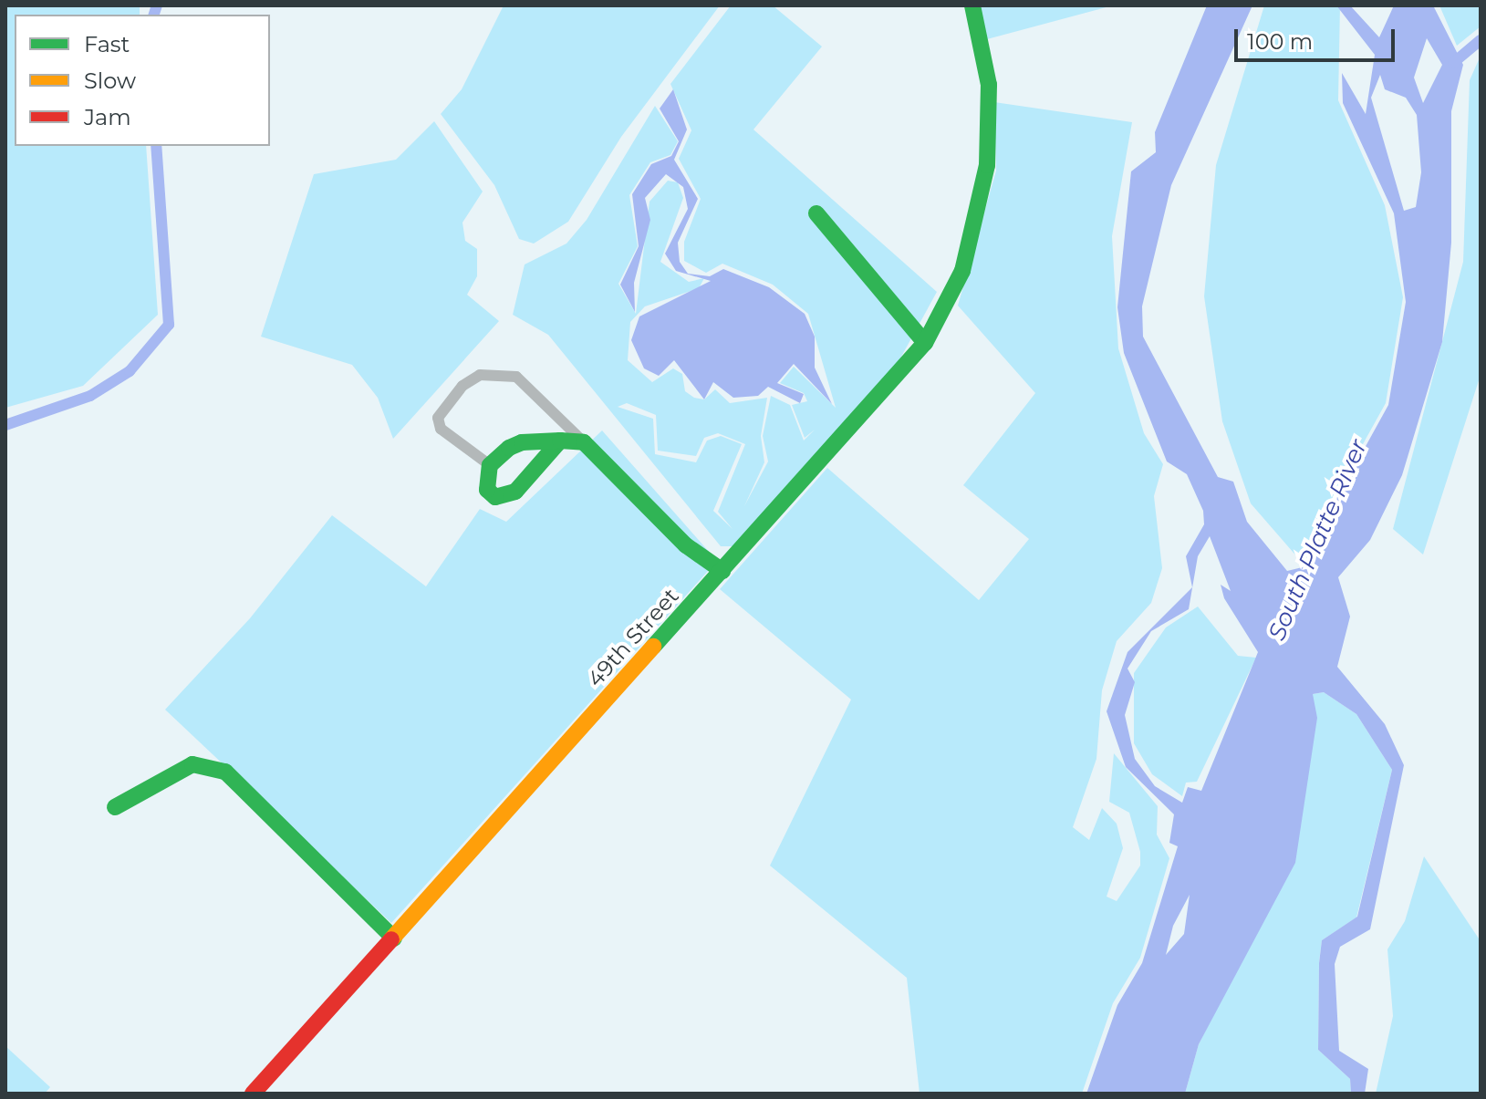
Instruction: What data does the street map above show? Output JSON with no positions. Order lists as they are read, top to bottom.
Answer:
{
  "streets": {
    "street": ["49th Street"]
  },
  "water": ["South Platte River"],
  "legend": ["Fast", "Slow", "Jam"],
  "scale_bar": "100 m"
}
